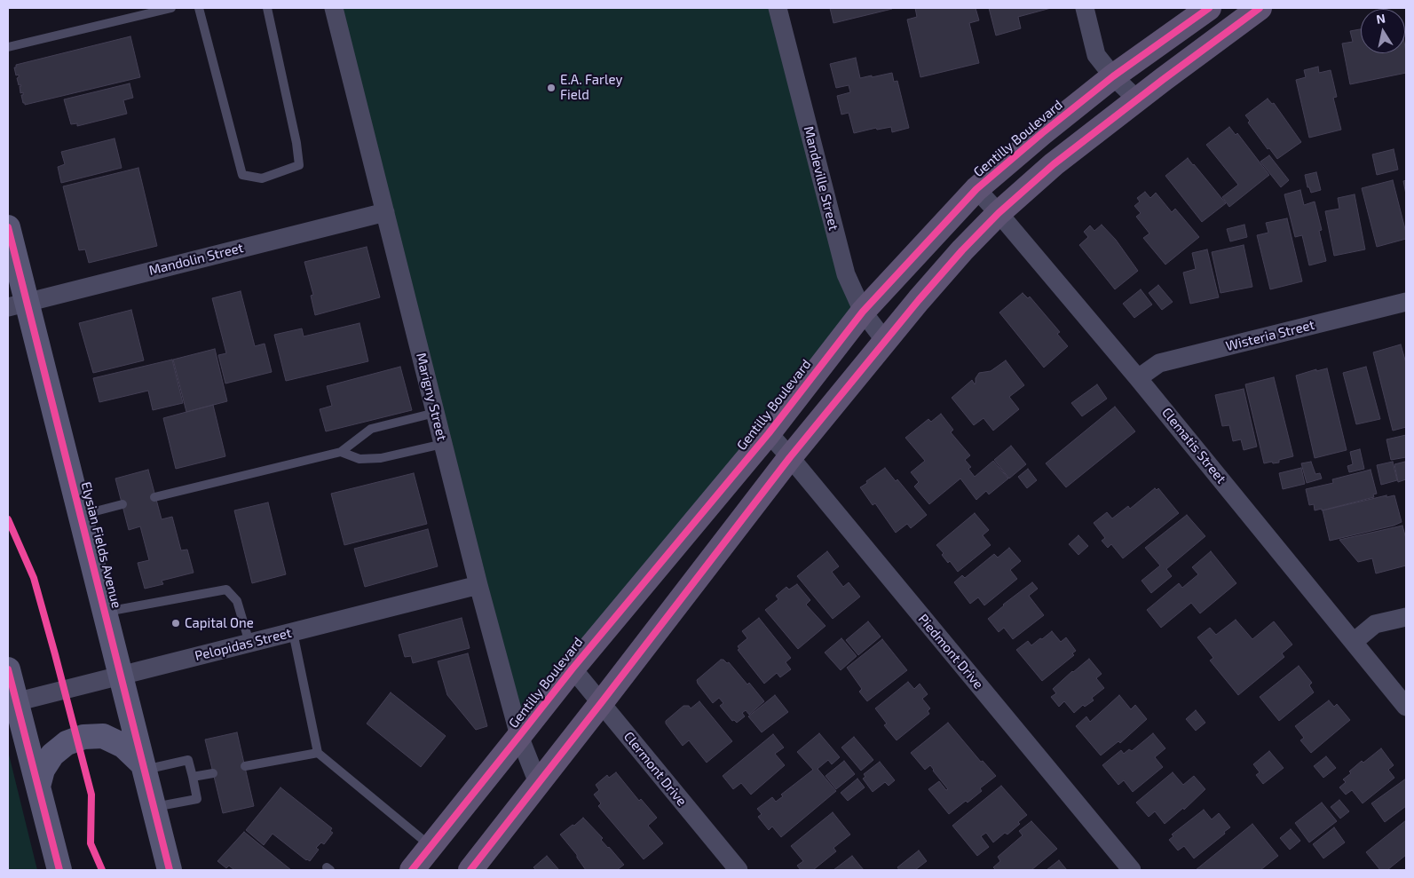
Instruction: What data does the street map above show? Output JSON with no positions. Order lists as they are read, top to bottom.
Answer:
{
  "streets": {
    "main road": ["Gentilly Boulevard", "Elysian Fields Avenue"],
    "street": [
      "Mandeville Street",
      "Mandolin Street",
      "Wisteria Street",
      "Marigny Street",
      "Clematis Street",
      "Pelopidas Street",
      "Piedmont Drive",
      "Clermont Drive"
    ]
  },
  "crossings": [
    ["Gentilly Boulevard", "Mandeville Street"],
    ["Gentilly Boulevard", "Marigny Street"],
    ["Gentilly Boulevard", "Clematis Street"],
    ["Gentilly Boulevard", "Piedmont Drive"],
    ["Gentilly Boulevard", "Clermont Drive"],
    ["Mandolin Street", "Marigny Street"],
    ["Mandolin Street", "Elysian Fields Avenue"],
    ["Wisteria Street", "Clematis Street"],
    ["Marigny Street", "Pelopidas Street"],
    ["Elysian Fields Avenue", "Pelopidas Street"]
  ],
  "places": ["E.A. Farley Field", "Capital One"],
  "north": "top"
}
